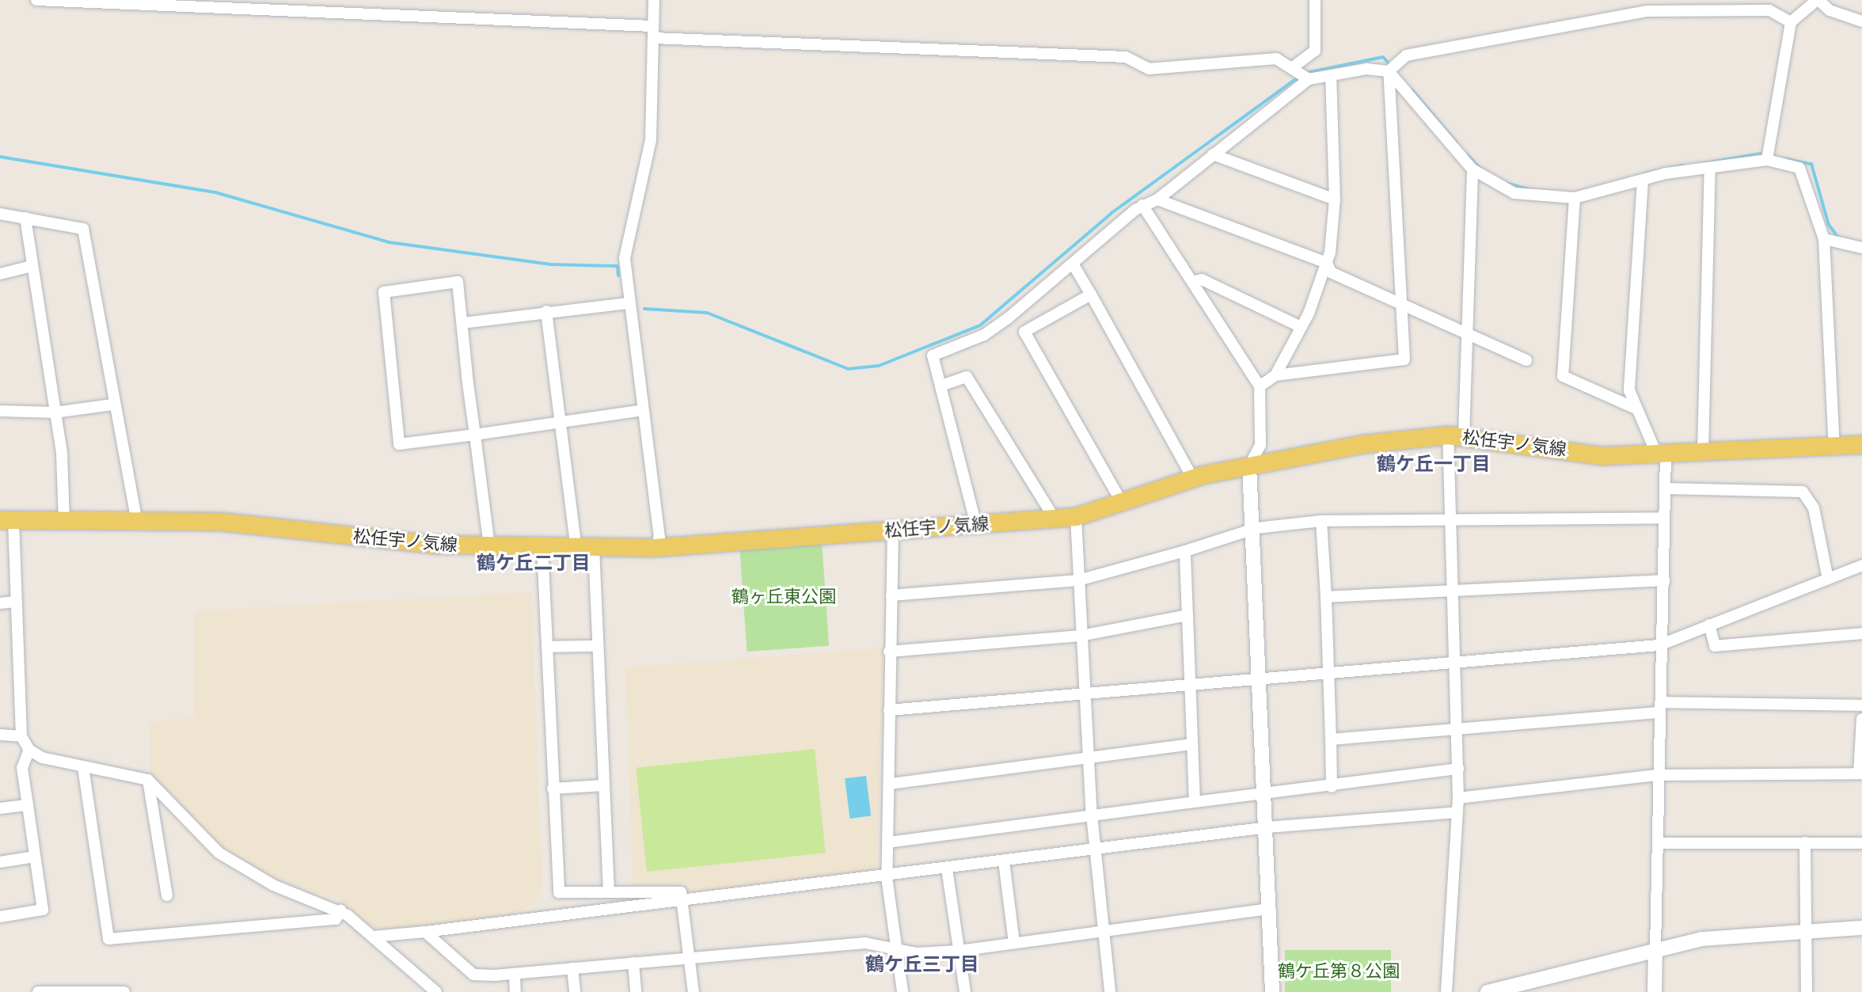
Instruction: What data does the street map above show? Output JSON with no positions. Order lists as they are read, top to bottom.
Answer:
{
  "streets": {
    "main road": ["松任宇ノ気線"]
  },
  "districts": ["鶴ケ丘一丁目", "鶴ケ丘二丁目", "鶴ケ丘三丁目"],
  "parks": ["鶴ヶ丘東公園", "鶴ケ丘第８公園"]
}
